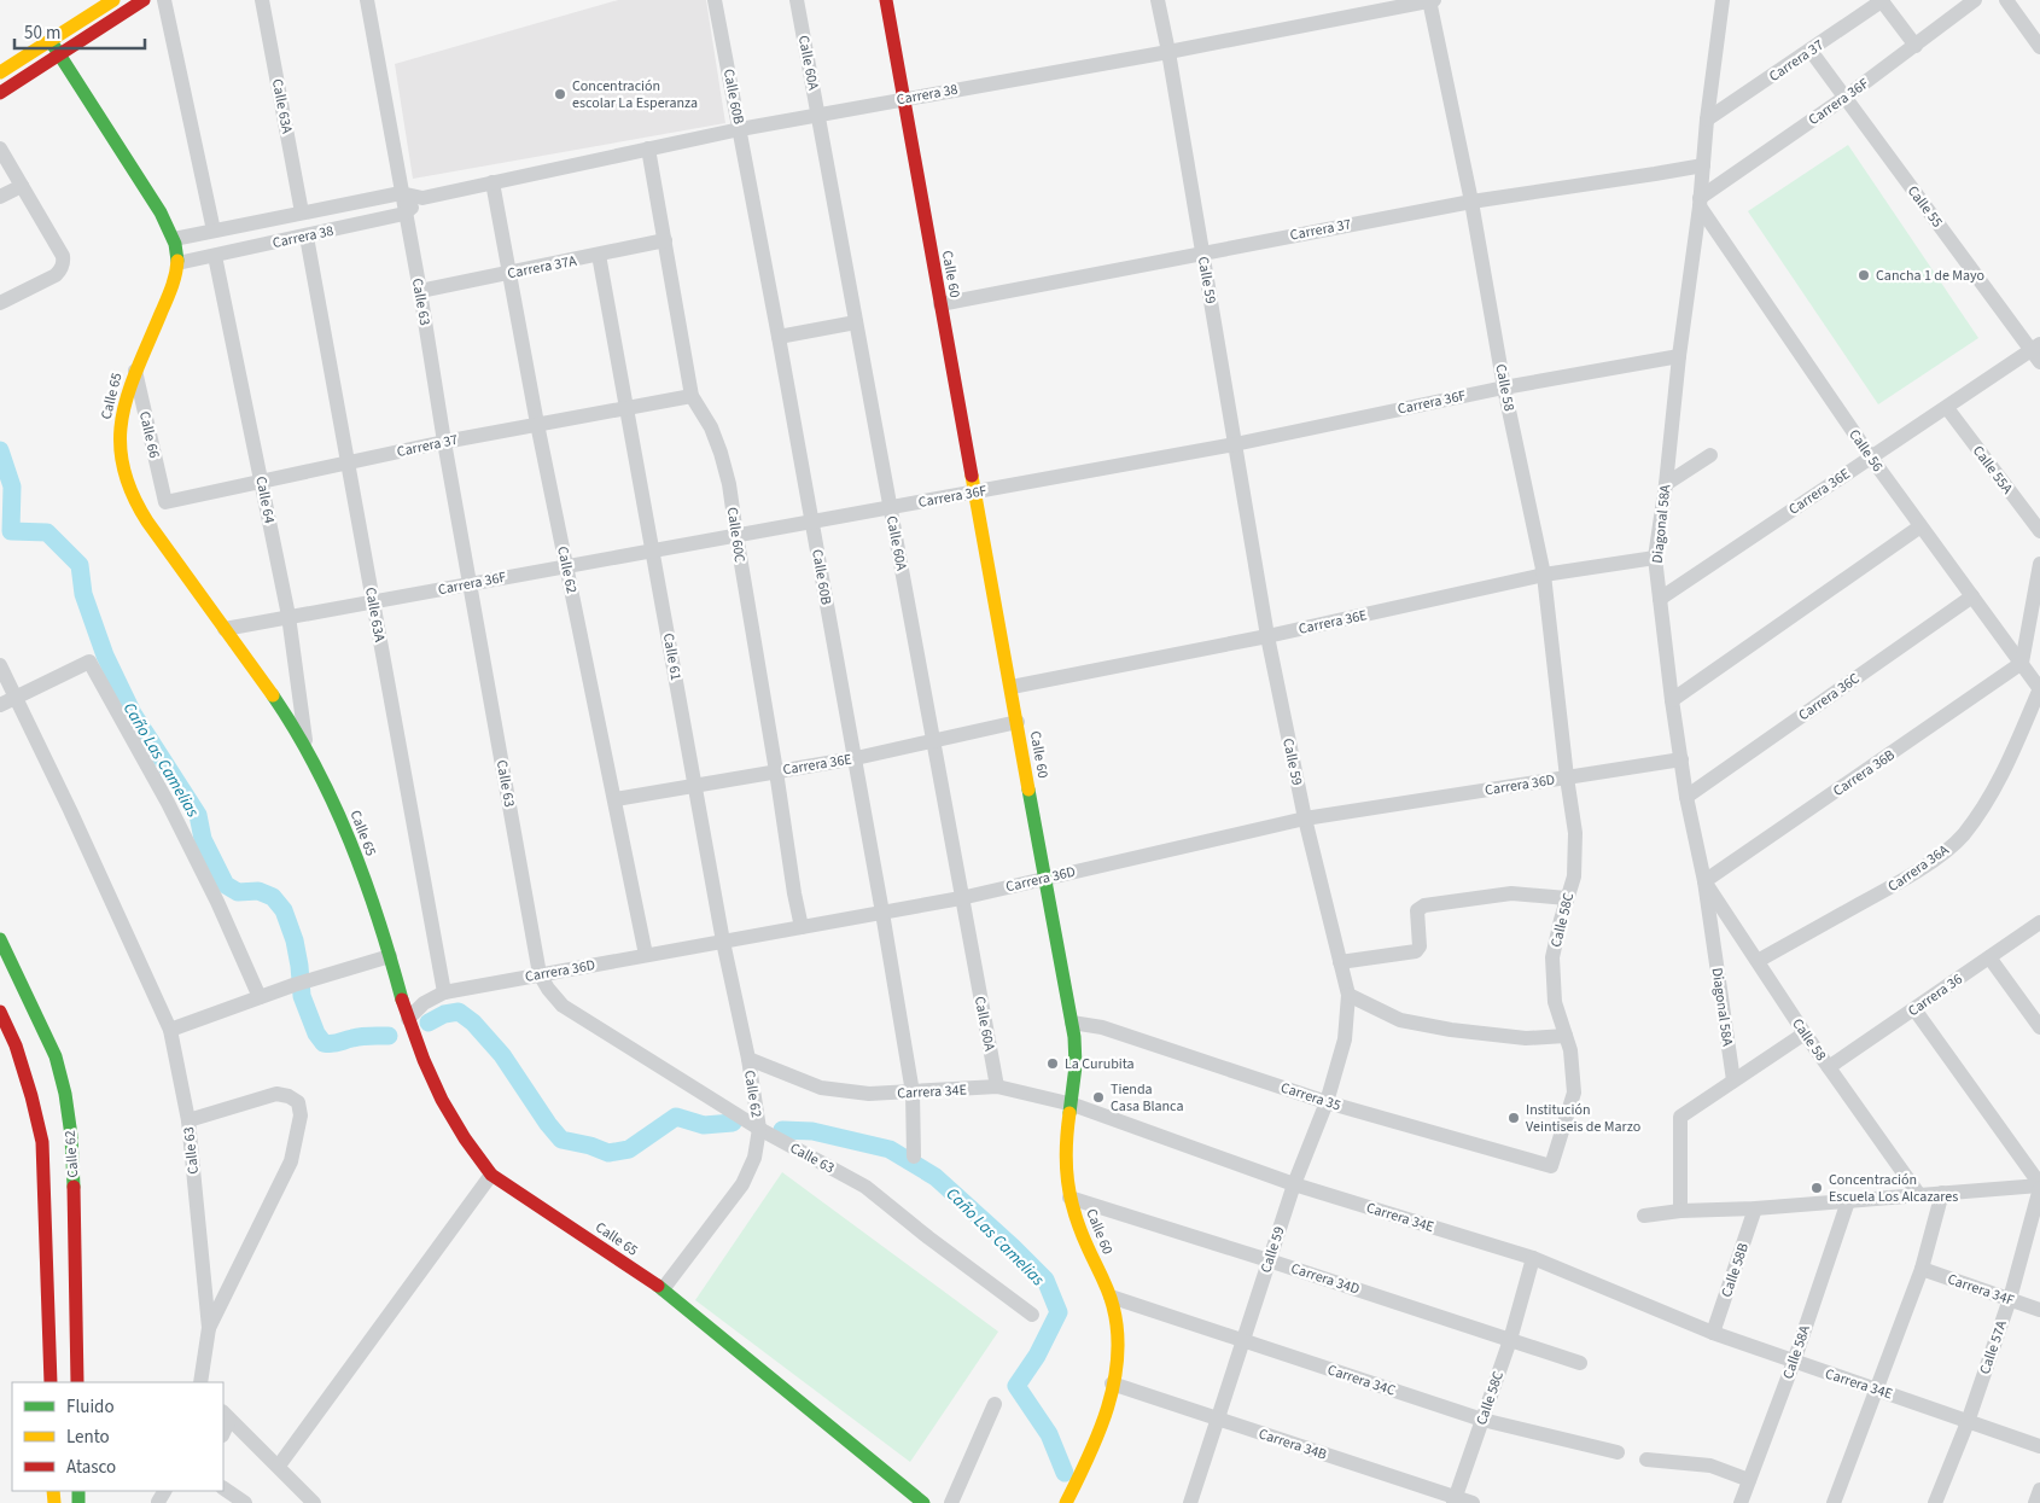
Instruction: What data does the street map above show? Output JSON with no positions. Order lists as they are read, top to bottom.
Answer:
{
  "streets": {
    "street": [
      "Carrera 37",
      "Calle 60A",
      "Carrera 38",
      "Calle 60B",
      "Carrera 36F",
      "Calle 63A",
      "Calle 55",
      "Carrera 37A",
      "Calle 60",
      "Calle 59",
      "Calle 63",
      "Calle 58",
      "Calle 65",
      "Calle 66",
      "Calle 56",
      "Calle 55A",
      "Carrera 36E",
      "Calle 64",
      "Diagonal 58A",
      "Calle 60C",
      "Calle 62",
      "Calle 61",
      "Carrera 36C",
      "Carrera 36B",
      "Carrera 36D",
      "Carrera 36A",
      "Calle 58C",
      "Carrera 36",
      "Carrera 34E",
      "Carrera 35",
      "Calle 58B",
      "Carrera 34D",
      "Carrera 34F",
      "Calle 57A",
      "Calle 58A",
      "Carrera 34C",
      "Carrera 34B"
    ]
  },
  "crossings": [
    ["Carrera 37", "Calle 63A"],
    ["Carrera 37", "Calle 55"],
    ["Carrera 37", "Calle 60"],
    ["Carrera 37", "Calle 59"],
    ["Carrera 37", "Calle 63"],
    ["Carrera 37", "Calle 58"],
    ["Carrera 37", "Calle 66"],
    ["Carrera 37", "Calle 64"],
    ["Carrera 37", "Diagonal 58A"],
    ["Carrera 37", "Calle 60C"],
    ["Carrera 37", "Calle 62"],
    ["Carrera 37", "Calle 61"],
    ["Calle 60A", "Carrera 38"],
    ["Calle 60A", "Carrera 36F"],
    ["Calle 60A", "Carrera 36E"],
    ["Calle 60A", "Carrera 36D"],
    ["Calle 60A", "Carrera 34E"],
    ["Carrera 38", "Calle 60B"],
    ["Carrera 38", "Calle 63A"],
    ["Carrera 38", "Calle 60"],
    ["Carrera 38", "Calle 59"],
    ["Carrera 38", "Calle 63"],
    ["Carrera 38", "Calle 58"],
    ["Carrera 38", "Calle 65"],
    ["Carrera 38", "Calle 64"],
    ["Carrera 38", "Calle 60C"],
    ["Carrera 38", "Calle 62"],
    ["Calle 60B", "Carrera 36F"],
    ["Calle 60B", "Carrera 36E"],
    ["Calle 60B", "Carrera 36D"],
    ["Calle 60B", "Carrera 34E"],
    ["Carrera 36F", "Calle 63A"],
    ["Carrera 36F", "Calle 55"],
    ["Carrera 36F", "Calle 60"],
    ["Carrera 36F", "Calle 59"],
    ["Carrera 36F", "Calle 63"],
    ["Carrera 36F", "Calle 58"],
    ["Carrera 36F", "Calle 65"],
    ["Carrera 36F", "Calle 56"],
    ["Carrera 36F", "Calle 64"],
    ["Carrera 36F", "Diagonal 58A"],
    ["Carrera 36F", "Calle 60C"],
    ["Carrera 36F", "Calle 62"],
    ["Carrera 36F", "Calle 61"],
    ["Calle 63A", "Carrera 36D"],
    ["Calle 55", "Carrera 36E"],
    ["Carrera 37A", "Calle 63"],
    ["Carrera 37A", "Calle 60C"],
    ["Carrera 37A", "Calle 62"],
    ["Carrera 37A", "Calle 61"],
    ["Calle 60", "Carrera 36E"],
    ["Calle 60", "Carrera 36D"],
    ["Calle 60", "Carrera 34E"],
    ["Calle 60", "Carrera 35"],
    ["Calle 60", "Carrera 34D"],
    ["Calle 60", "Carrera 34C"],
    ["Calle 60", "Carrera 34B"],
    ["Calle 59", "Carrera 36E"],
    ["Calle 59", "Carrera 36D"],
    ["Calle 59", "Carrera 34E"],
    ["Calle 59", "Carrera 35"],
    ["Calle 59", "Carrera 34D"],
    ["Calle 59", "Carrera 34C"],
    ["Calle 59", "Carrera 34B"],
    ["Calle 63", "Calle 62"],
    ["Calle 63", "Carrera 36D"],
    ["Calle 58", "Carrera 36E"],
    ["Calle 58", "Diagonal 58A"],
    ["Calle 58", "Carrera 36B"],
    ["Calle 58", "Carrera 36D"],
    ["Calle 58", "Carrera 36A"],
    ["Calle 58", "Calle 58C"],
    ["Calle 58", "Carrera 36"],
    ["Calle 65", "Calle 66"],
    ["Calle 65", "Calle 64"],
    ["Calle 65", "Carrera 36D"],
    ["Calle 56", "Carrera 36E"],
    ["Calle 56", "Diagonal 58A"],
    ["Calle 56", "Carrera 36C"],
    ["Calle 56", "Carrera 36B"],
    ["Calle 56", "Carrera 36A"],
    ["Calle 55A", "Carrera 36E"],
    ["Carrera 36E", "Diagonal 58A"],
    ["Carrera 36E", "Calle 60C"],
    ["Carrera 36E", "Calle 62"],
    ["Carrera 36E", "Calle 61"],
    ["Diagonal 58A", "Carrera 36C"],
    ["Diagonal 58A", "Carrera 36B"],
    ["Diagonal 58A", "Carrera 36D"],
    ["Calle 60C", "Carrera 36D"],
    ["Calle 62", "Calle 61"],
    ["Calle 62", "Carrera 36D"],
    ["Calle 62", "Carrera 34E"],
    ["Calle 61", "Carrera 36D"],
    ["Calle 61", "Carrera 34E"],
    ["Carrera 36D", "Calle 58C"],
    ["Calle 58C", "Carrera 34E"],
    ["Calle 58C", "Carrera 35"],
    ["Calle 58C", "Carrera 34D"],
    ["Calle 58C", "Carrera 34C"],
    ["Calle 58C", "Carrera 34B"],
    ["Carrera 34E", "Calle 58B"],
    ["Carrera 34E", "Calle 57A"],
    ["Carrera 34E", "Calle 58A"],
    ["Carrera 34F", "Calle 57A"]
  ],
  "water": ["Caño Las Camelias"],
  "places": [
    "Concentración escolar La Esperanza",
    "Cancha 1 de Mayo",
    "La Curubita",
    "Tienda Casa Blanca",
    "Institución Veintiseis de Marzo",
    "Concentración Escuela Los Alcazares"
  ],
  "legend": ["Fluido", "Lento", "Atasco"],
  "scale_bar": "50 m"
}
